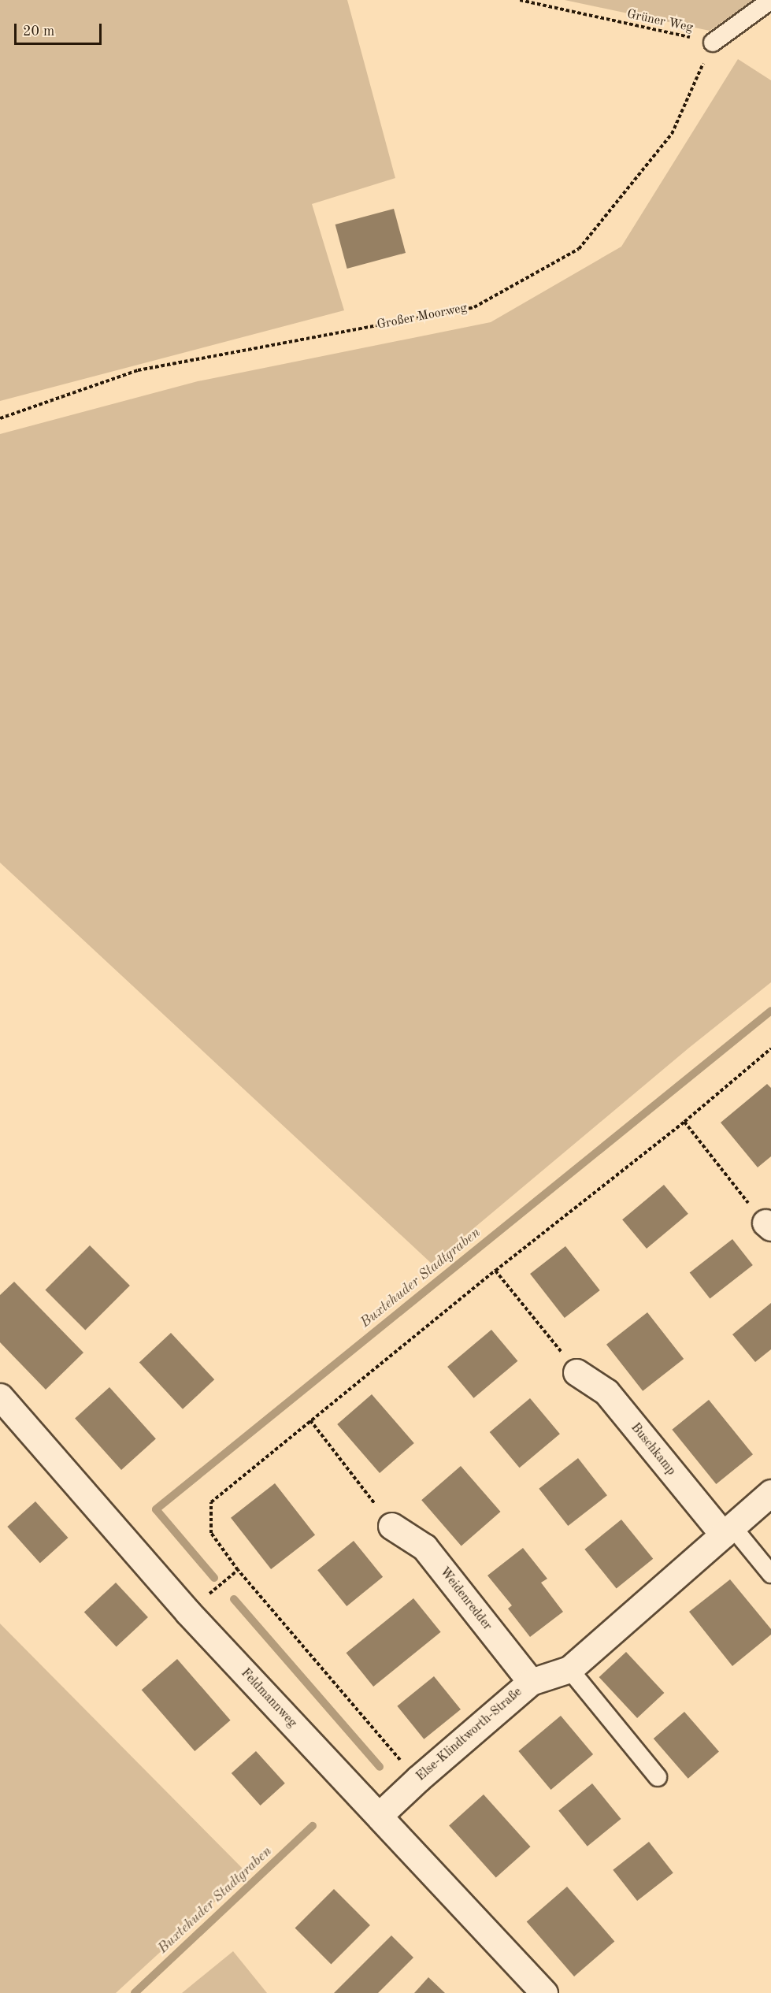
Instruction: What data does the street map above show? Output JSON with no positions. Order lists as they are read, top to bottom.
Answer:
{
  "streets": {
    "street": [
      "Buschkamp",
      "Weidenredder",
      "Feldmannweg",
      "Else-Klindtworth-Straße"
    ],
    "path": ["Grüner Weg", "Großer Moorweg"]
  },
  "crossings": [
    ["Grüner Weg", "Großer Moorweg"],
    ["Buschkamp", "Else-Klindtworth-Straße"],
    ["Weidenredder", "Else-Klindtworth-Straße"],
    ["Feldmannweg", "Else-Klindtworth-Straße"]
  ],
  "water": ["Buxtehuder Stadtgraben"],
  "scale_bar": "20 m"
}
